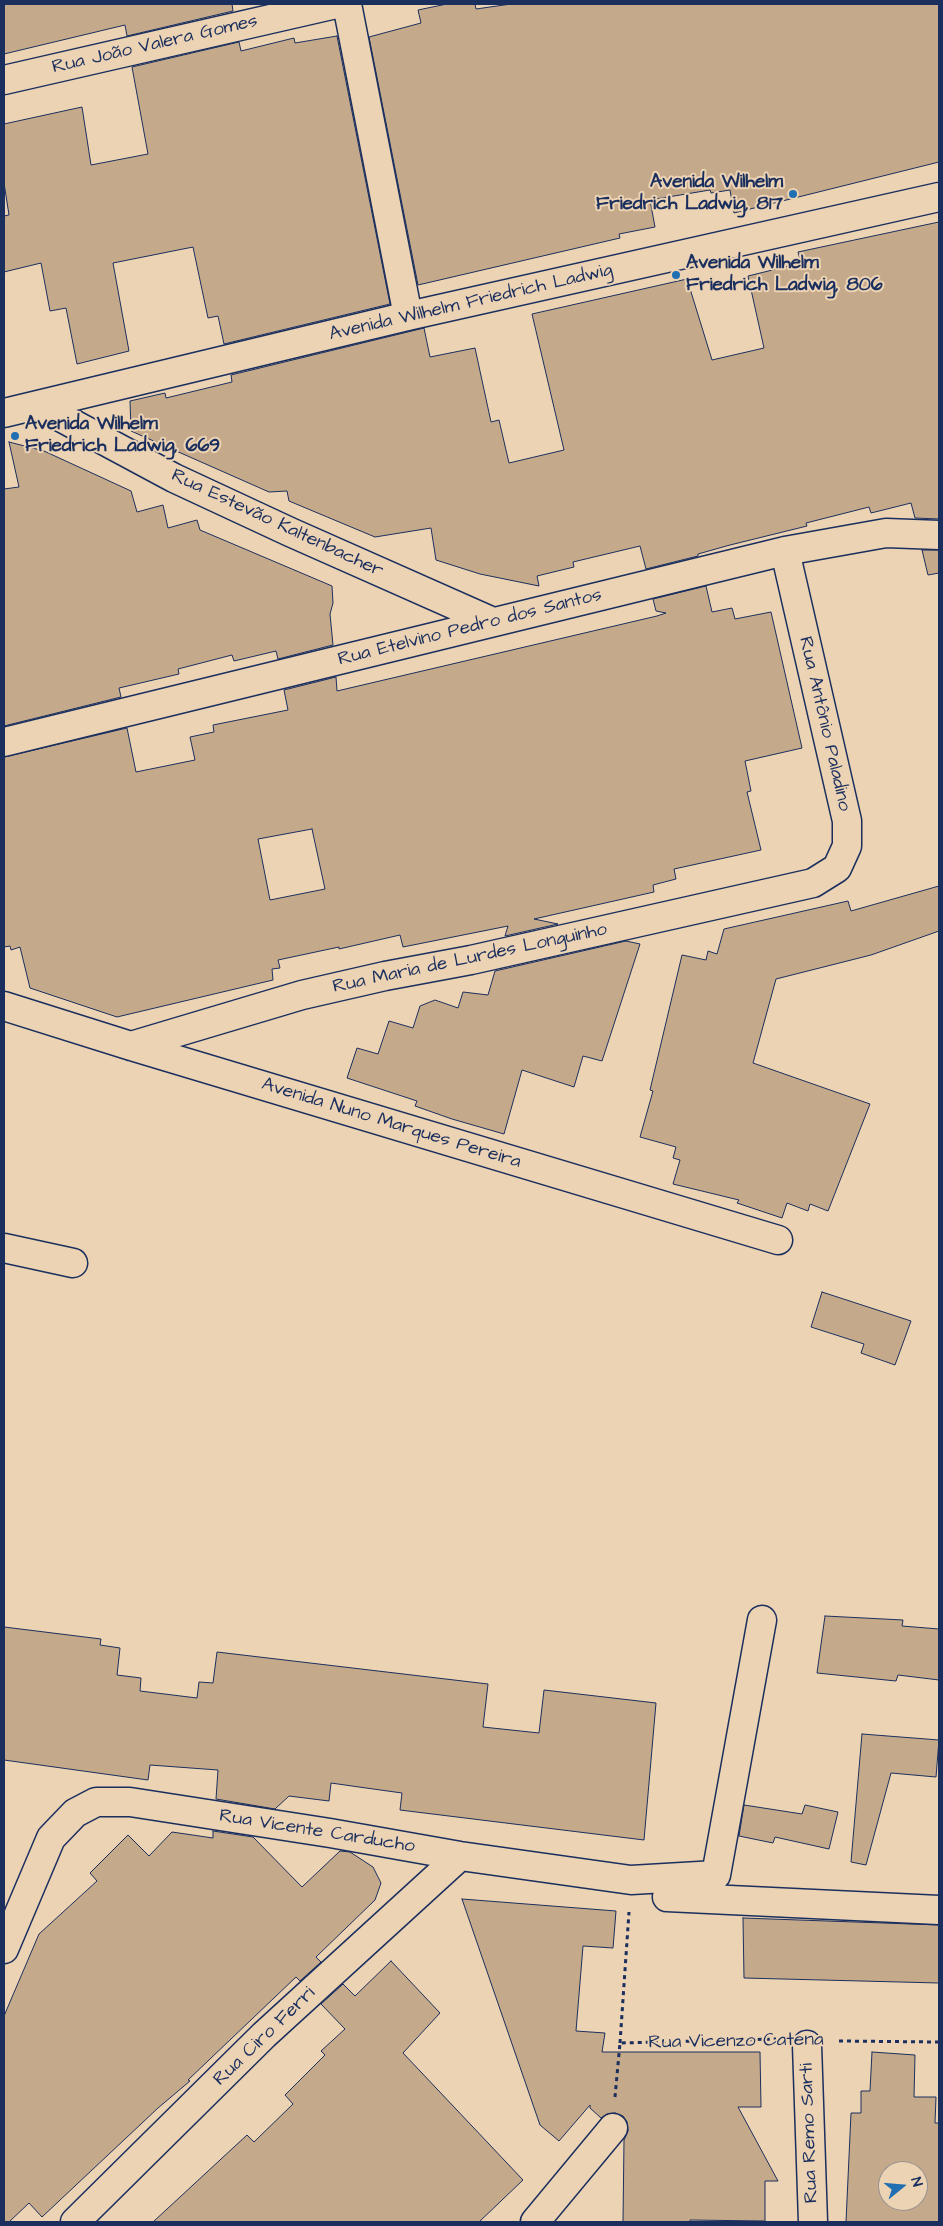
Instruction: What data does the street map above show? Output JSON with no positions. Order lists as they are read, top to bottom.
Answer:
{
  "streets": {
    "street": [
      "Rua João Valera Gomes",
      "Avenida Wilhelm Friedrich Ladwig",
      "Rua Estevão Kaltenbacher",
      "Rua Etelvino Pedro dos Santos",
      "Rua Antônio Paladino",
      "Rua Maria de Lurdes Longuinho",
      "Avenida Nuno Marques Pereira",
      "Rua Vicente Carducho",
      "Rua Ciro Ferri",
      "Rua Remo Sarti"
    ],
    "path": ["Rua Vicenzo Catena"]
  },
  "crossings": [
    ["Avenida Wilhelm Friedrich Ladwig", "Rua Estevão Kaltenbacher"],
    ["Rua Estevão Kaltenbacher", "Rua Etelvino Pedro dos Santos"],
    ["Rua Etelvino Pedro dos Santos", "Rua Antônio Paladino"],
    ["Rua Antônio Paladino", "Rua Maria de Lurdes Longuinho"],
    ["Rua Maria de Lurdes Longuinho", "Avenida Nuno Marques Pereira"],
    ["Rua Vicente Carducho", "Rua Ciro Ferri"],
    ["Rua Vicenzo Catena", "Rua Remo Sarti"]
  ],
  "places": ["Avenida Wilhelm Friedrich Ladwig, 817", "Avenida Wilhelm Friedrich Ladwig, 806", "Avenida Wilhelm Friedrich Ladwig, 669"],
  "north": "right"
}
